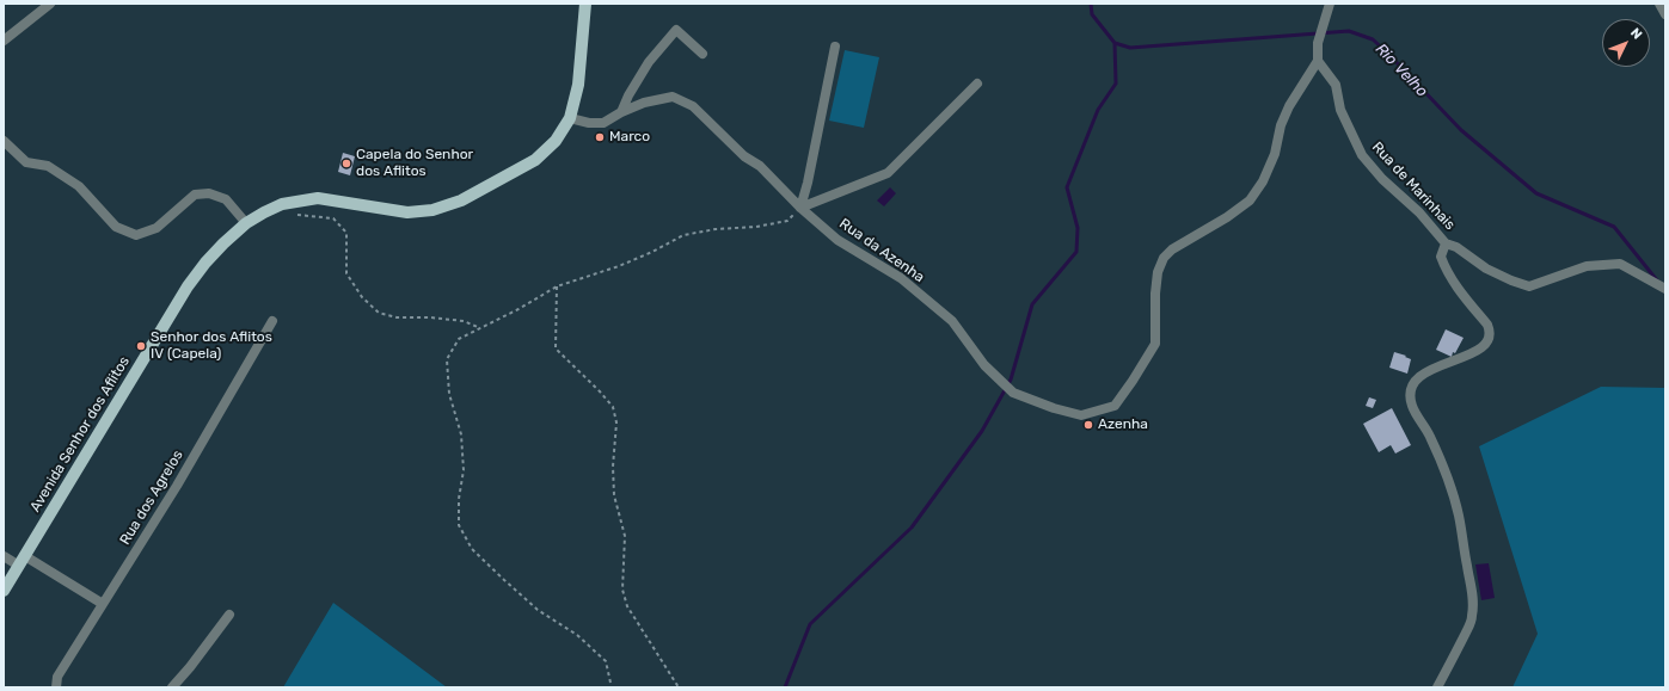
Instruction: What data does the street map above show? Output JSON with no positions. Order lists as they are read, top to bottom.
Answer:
{
  "streets": {
    "main road": ["Avenida Senhor dos Aflitos"],
    "street": ["Rua de Marinhais", "Rua da Azenha", "Rua dos Agrelos"]
  },
  "crossings": [
    ["Rua de Marinhais", "Rua da Azenha"],
    ["Rua da Azenha", "Avenida Senhor dos Aflitos"]
  ],
  "water": ["Rio Velho"],
  "places": [
    "Marco",
    "Capela do Senhor dos Aflitos",
    "Senhor dos Aflitos IV (Capela)",
    "Azenha"
  ],
  "north": "top right"
}
